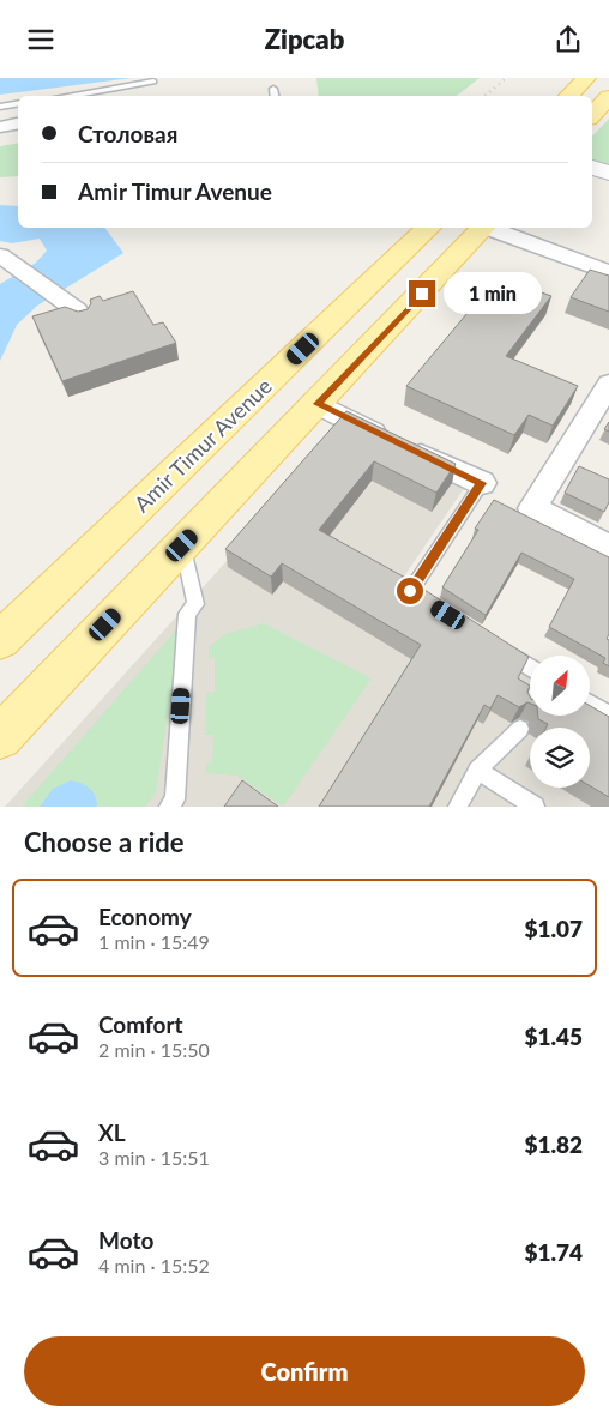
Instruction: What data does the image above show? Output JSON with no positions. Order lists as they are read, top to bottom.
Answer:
{
  "streets": {
    "main road": ["Amir Timur Avenue"]
  },
  "north": "top right",
  "page": {
    "header": "Zipcab",
    "banner": ["Столовая", "Amir Timur Avenue"],
    "bubble": "1 min",
    "heading": "Choose a ride",
    "list": [
      {
        "name": "Economy",
        "note": "1 min · 15:49",
        "value": "$1.07"
      },
      {
        "name": "Comfort",
        "note": "2 min · 15:50",
        "value": "$1.45"
      },
      {
        "name": "XL",
        "note": "3 min · 15:51",
        "value": "$1.82"
      },
      {
        "name": "Moto",
        "note": "4 min · 15:52",
        "value": "$1.74"
      }
    ],
    "buttons": "Confirm"
  }
}
